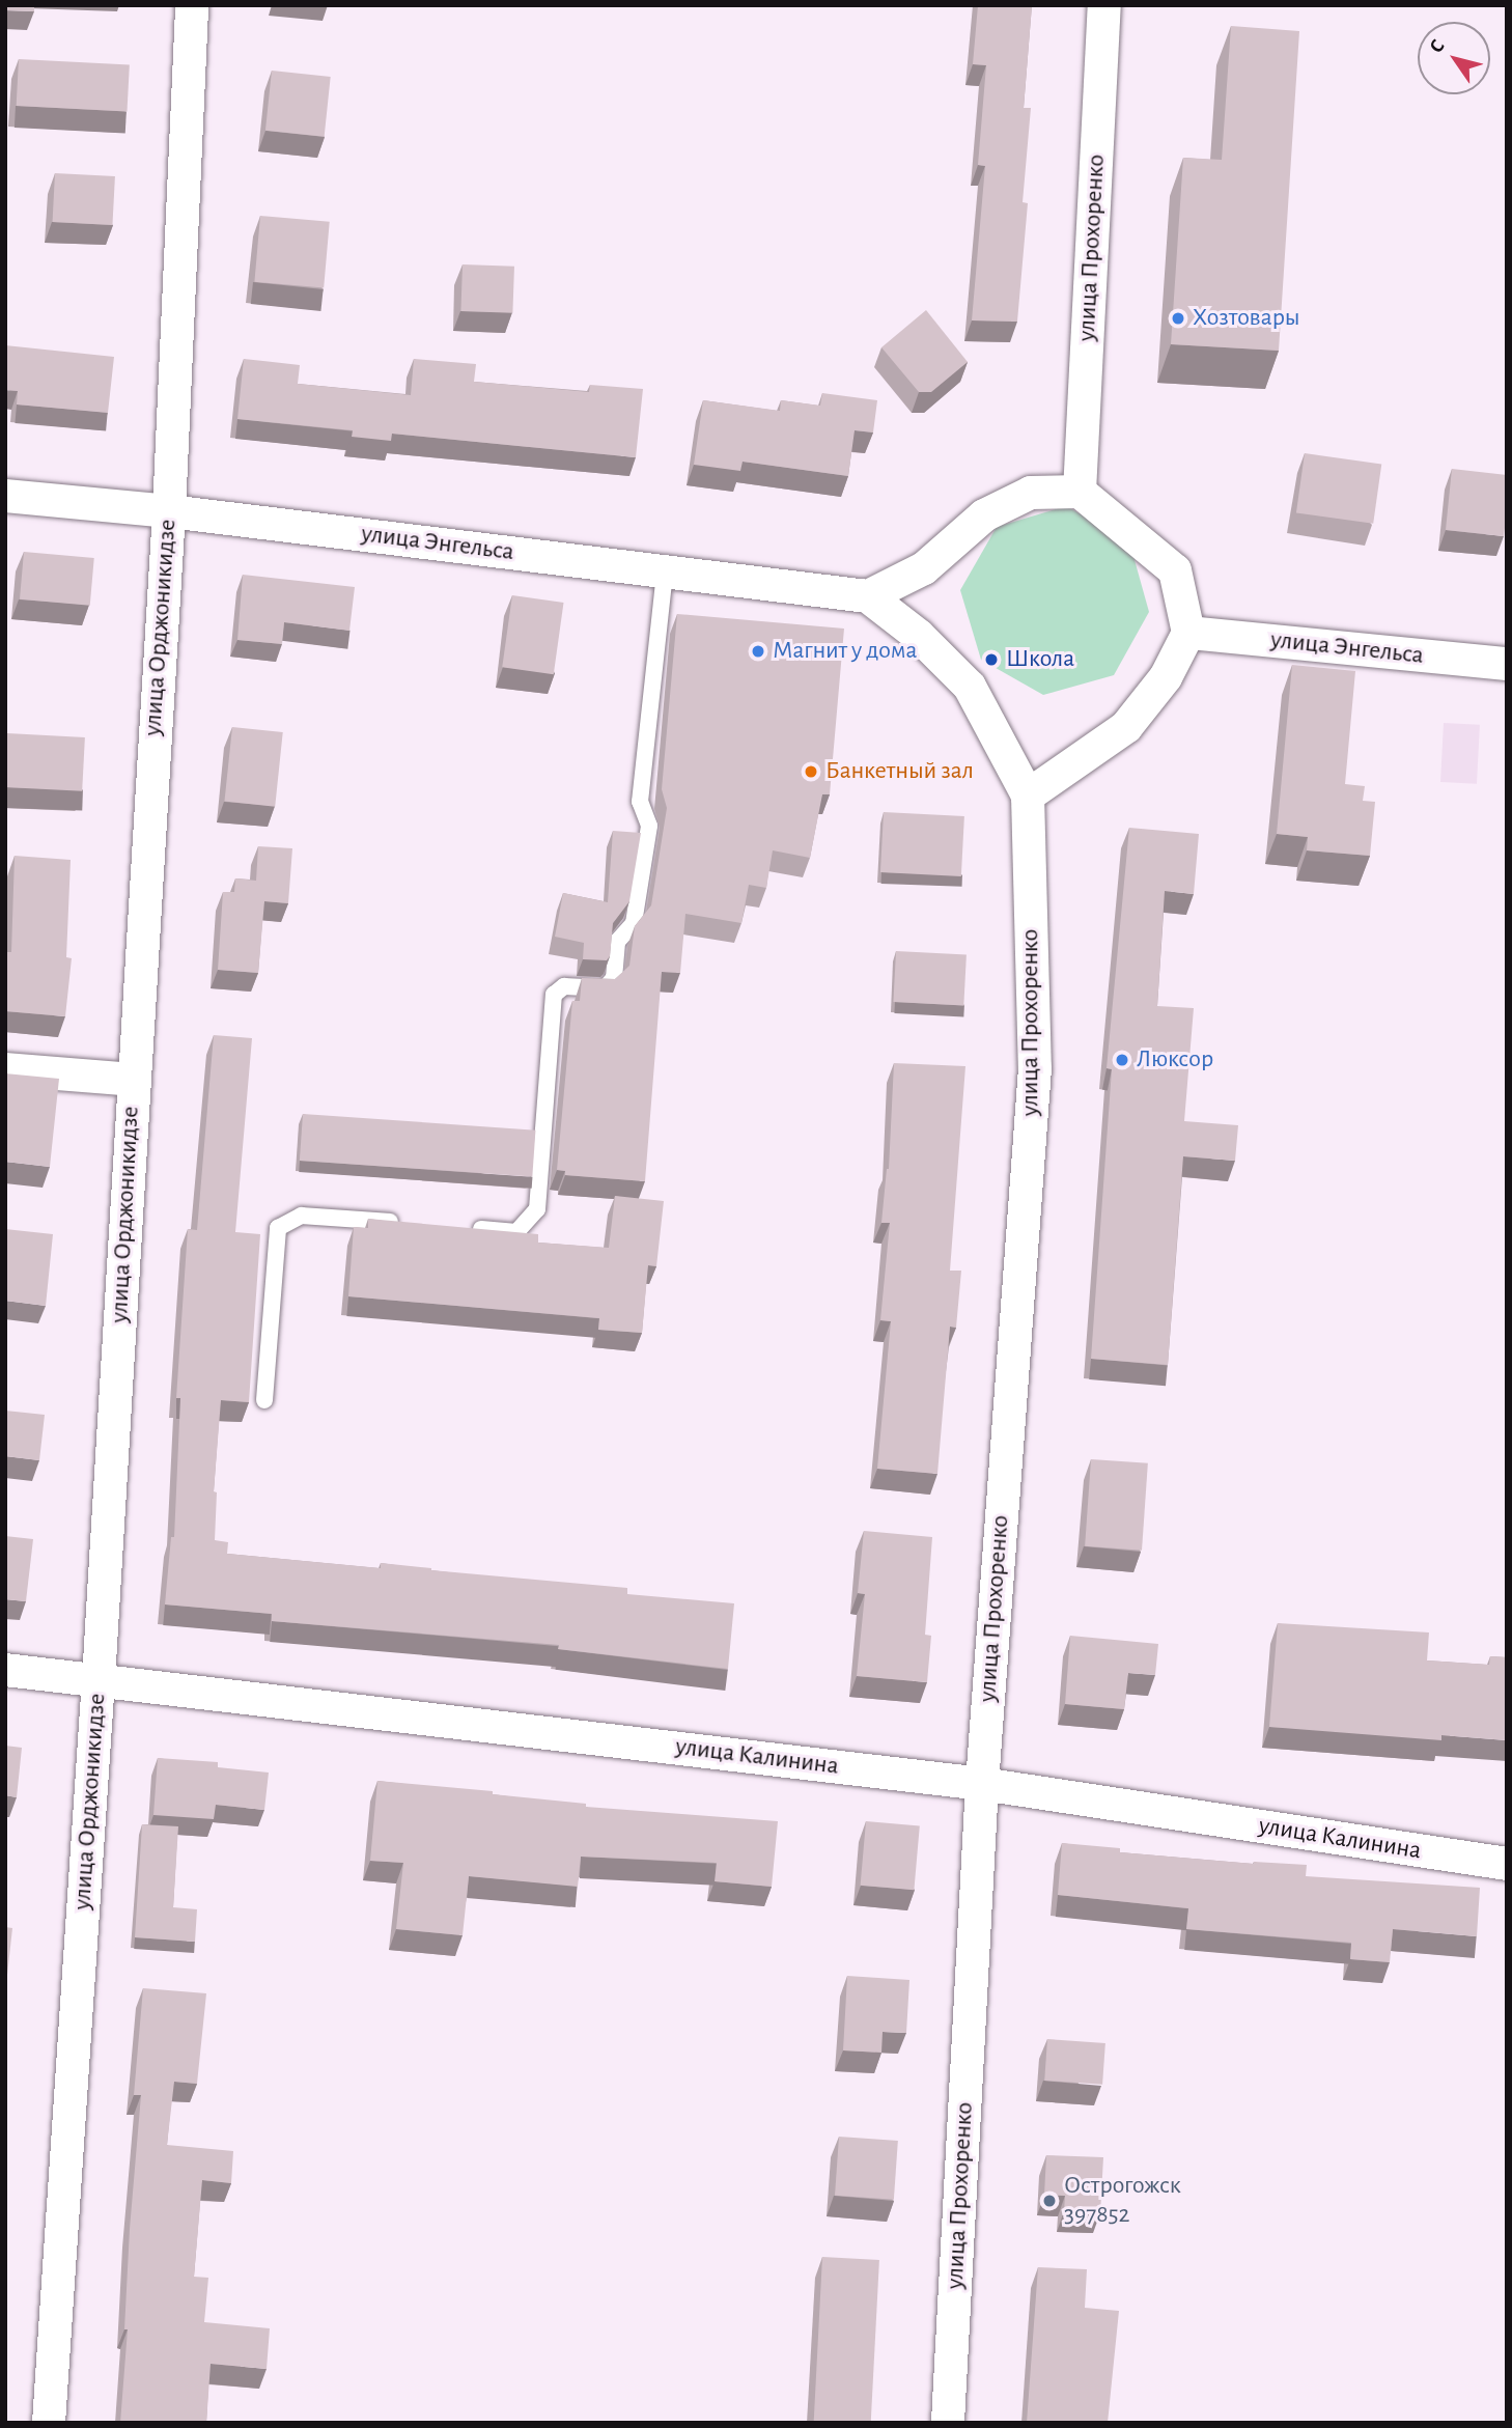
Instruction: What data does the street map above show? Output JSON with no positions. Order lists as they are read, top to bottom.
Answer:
{
  "streets": {
    "street": [
      "улица Прохоренко",
      "улица Энгельса",
      "улица Орджоникидзе",
      "улица Калинина"
    ]
  },
  "crossings": [
    ["улица Прохоренко", "улица Энгельса"],
    ["улица Прохоренко", "улица Калинина"],
    ["улица Энгельса", "улица Орджоникидзе"],
    ["улица Орджоникидзе", "улица Калинина"]
  ],
  "places": [
    "Хозтовары",
    "Магнит у дома",
    "Школа",
    "Банкетный зал",
    "Люксор",
    "Острогожск 397852"
  ],
  "north": "top left"
}
